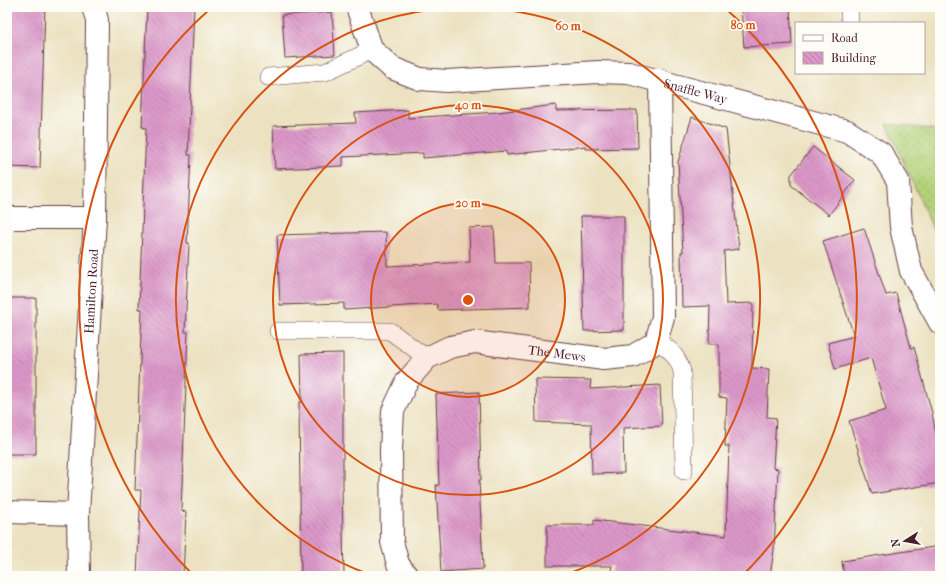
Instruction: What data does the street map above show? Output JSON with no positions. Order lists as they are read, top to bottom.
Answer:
{
  "streets": {
    "street": ["Snaffle Way", "Hamilton Road", "The Mews"]
  },
  "legend": ["Road", "Building"],
  "north": "left",
  "rings": [
    "80 m",
    "60 m",
    "40 m",
    "20 m"
  ]
}
